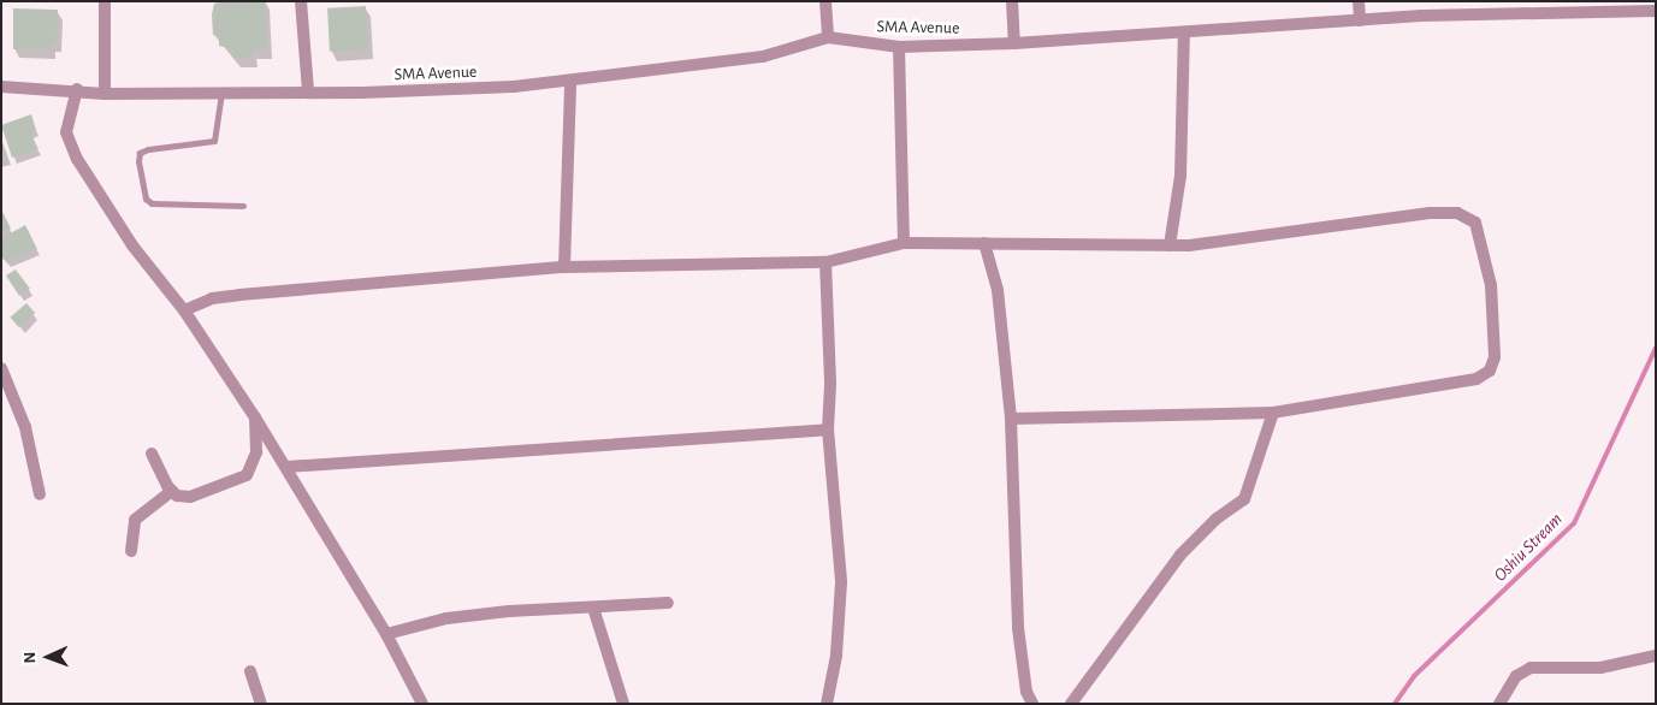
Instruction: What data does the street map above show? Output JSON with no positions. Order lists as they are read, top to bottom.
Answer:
{
  "streets": {
    "street": ["SMA Avenue"]
  },
  "water": ["Oshiu Stream"],
  "north": "left"
}
